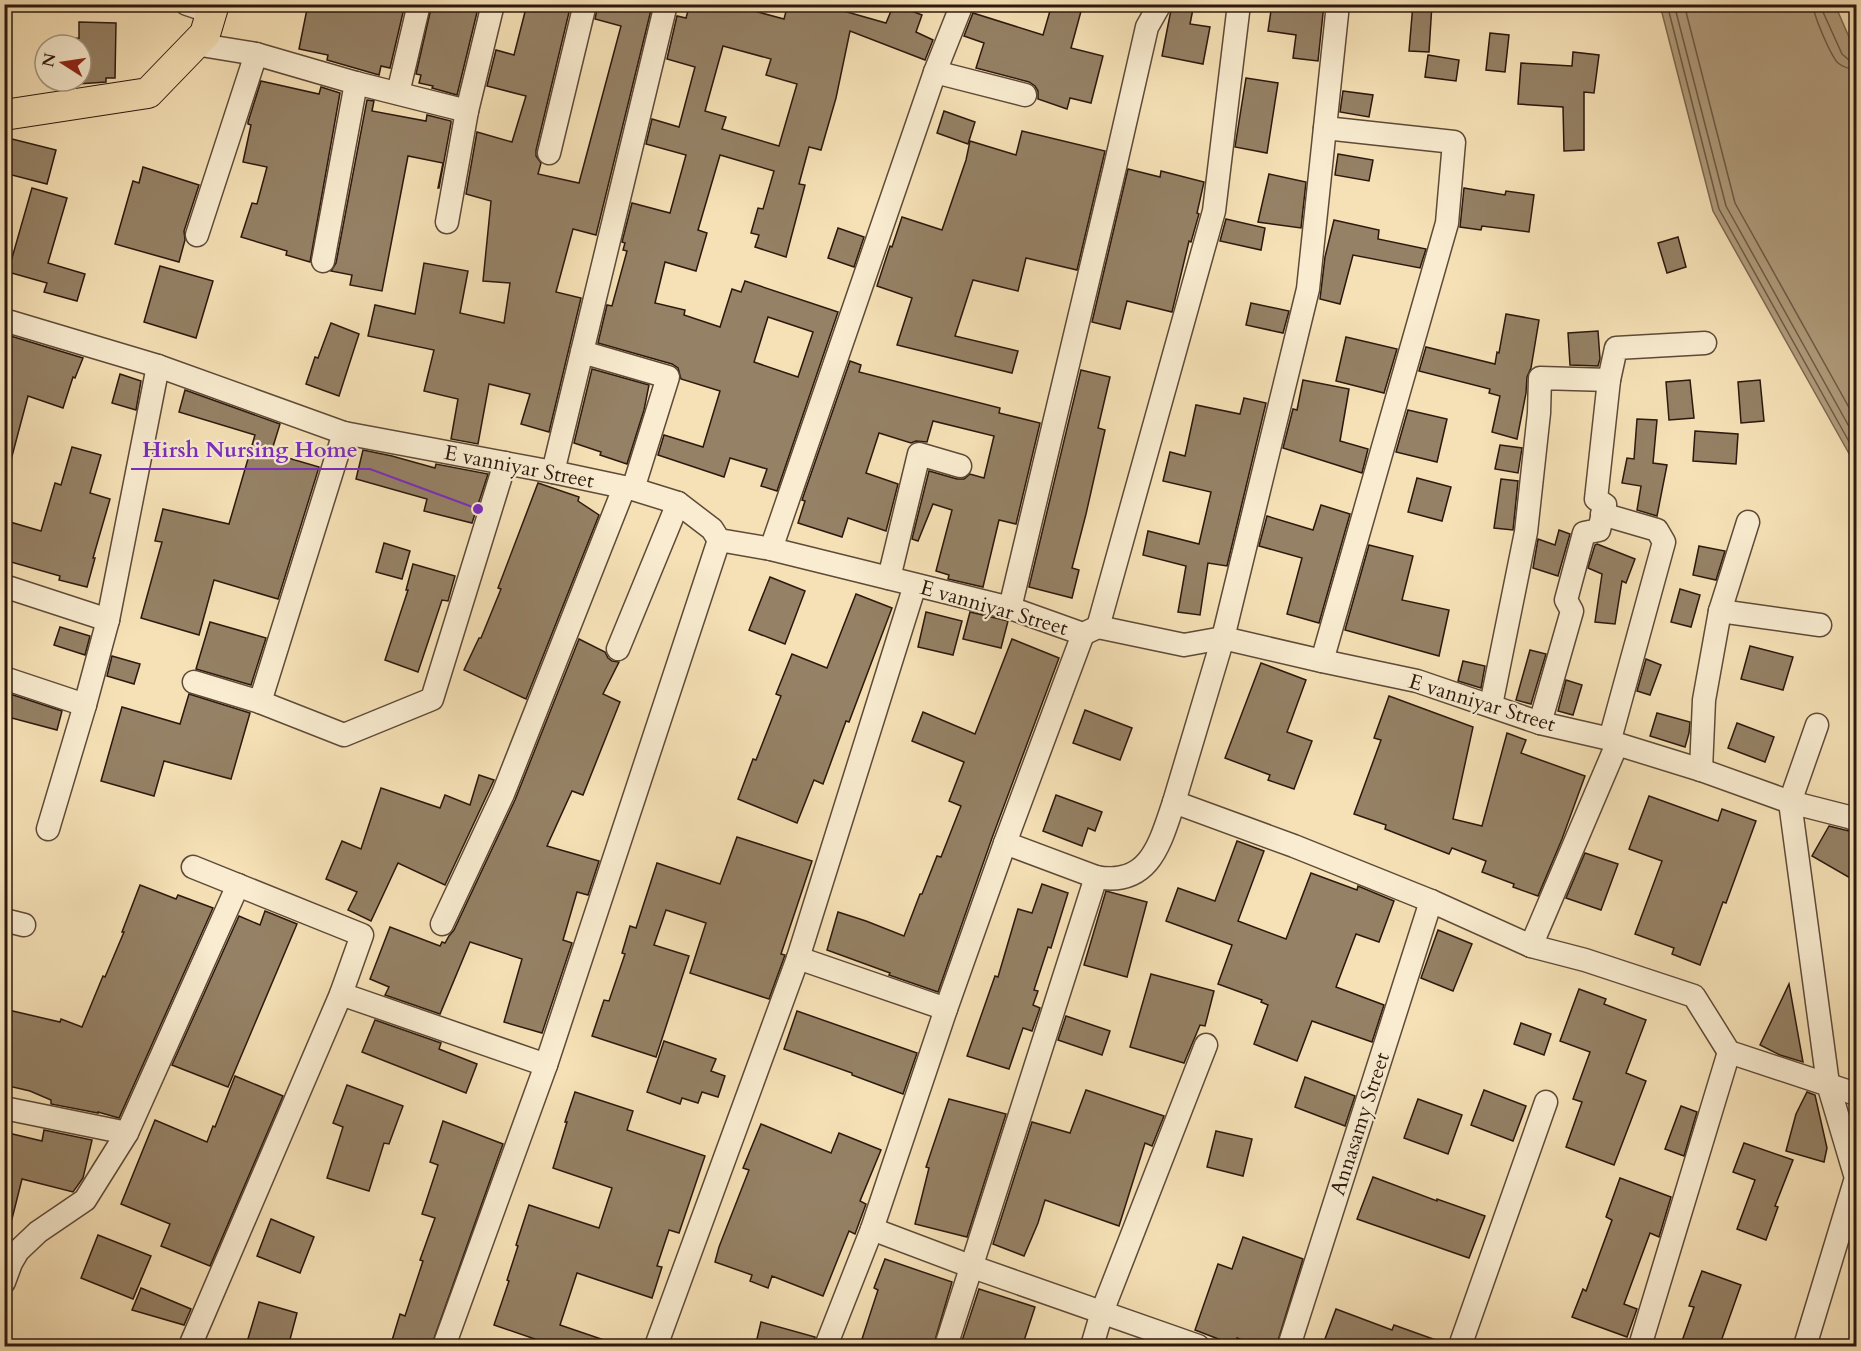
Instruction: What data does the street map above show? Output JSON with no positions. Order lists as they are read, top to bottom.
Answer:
{
  "streets": {
    "street": ["E vanniyar Street", "Annasamy Street"]
  },
  "places": ["Hirsh Nursing Home"],
  "north": "left"
}
